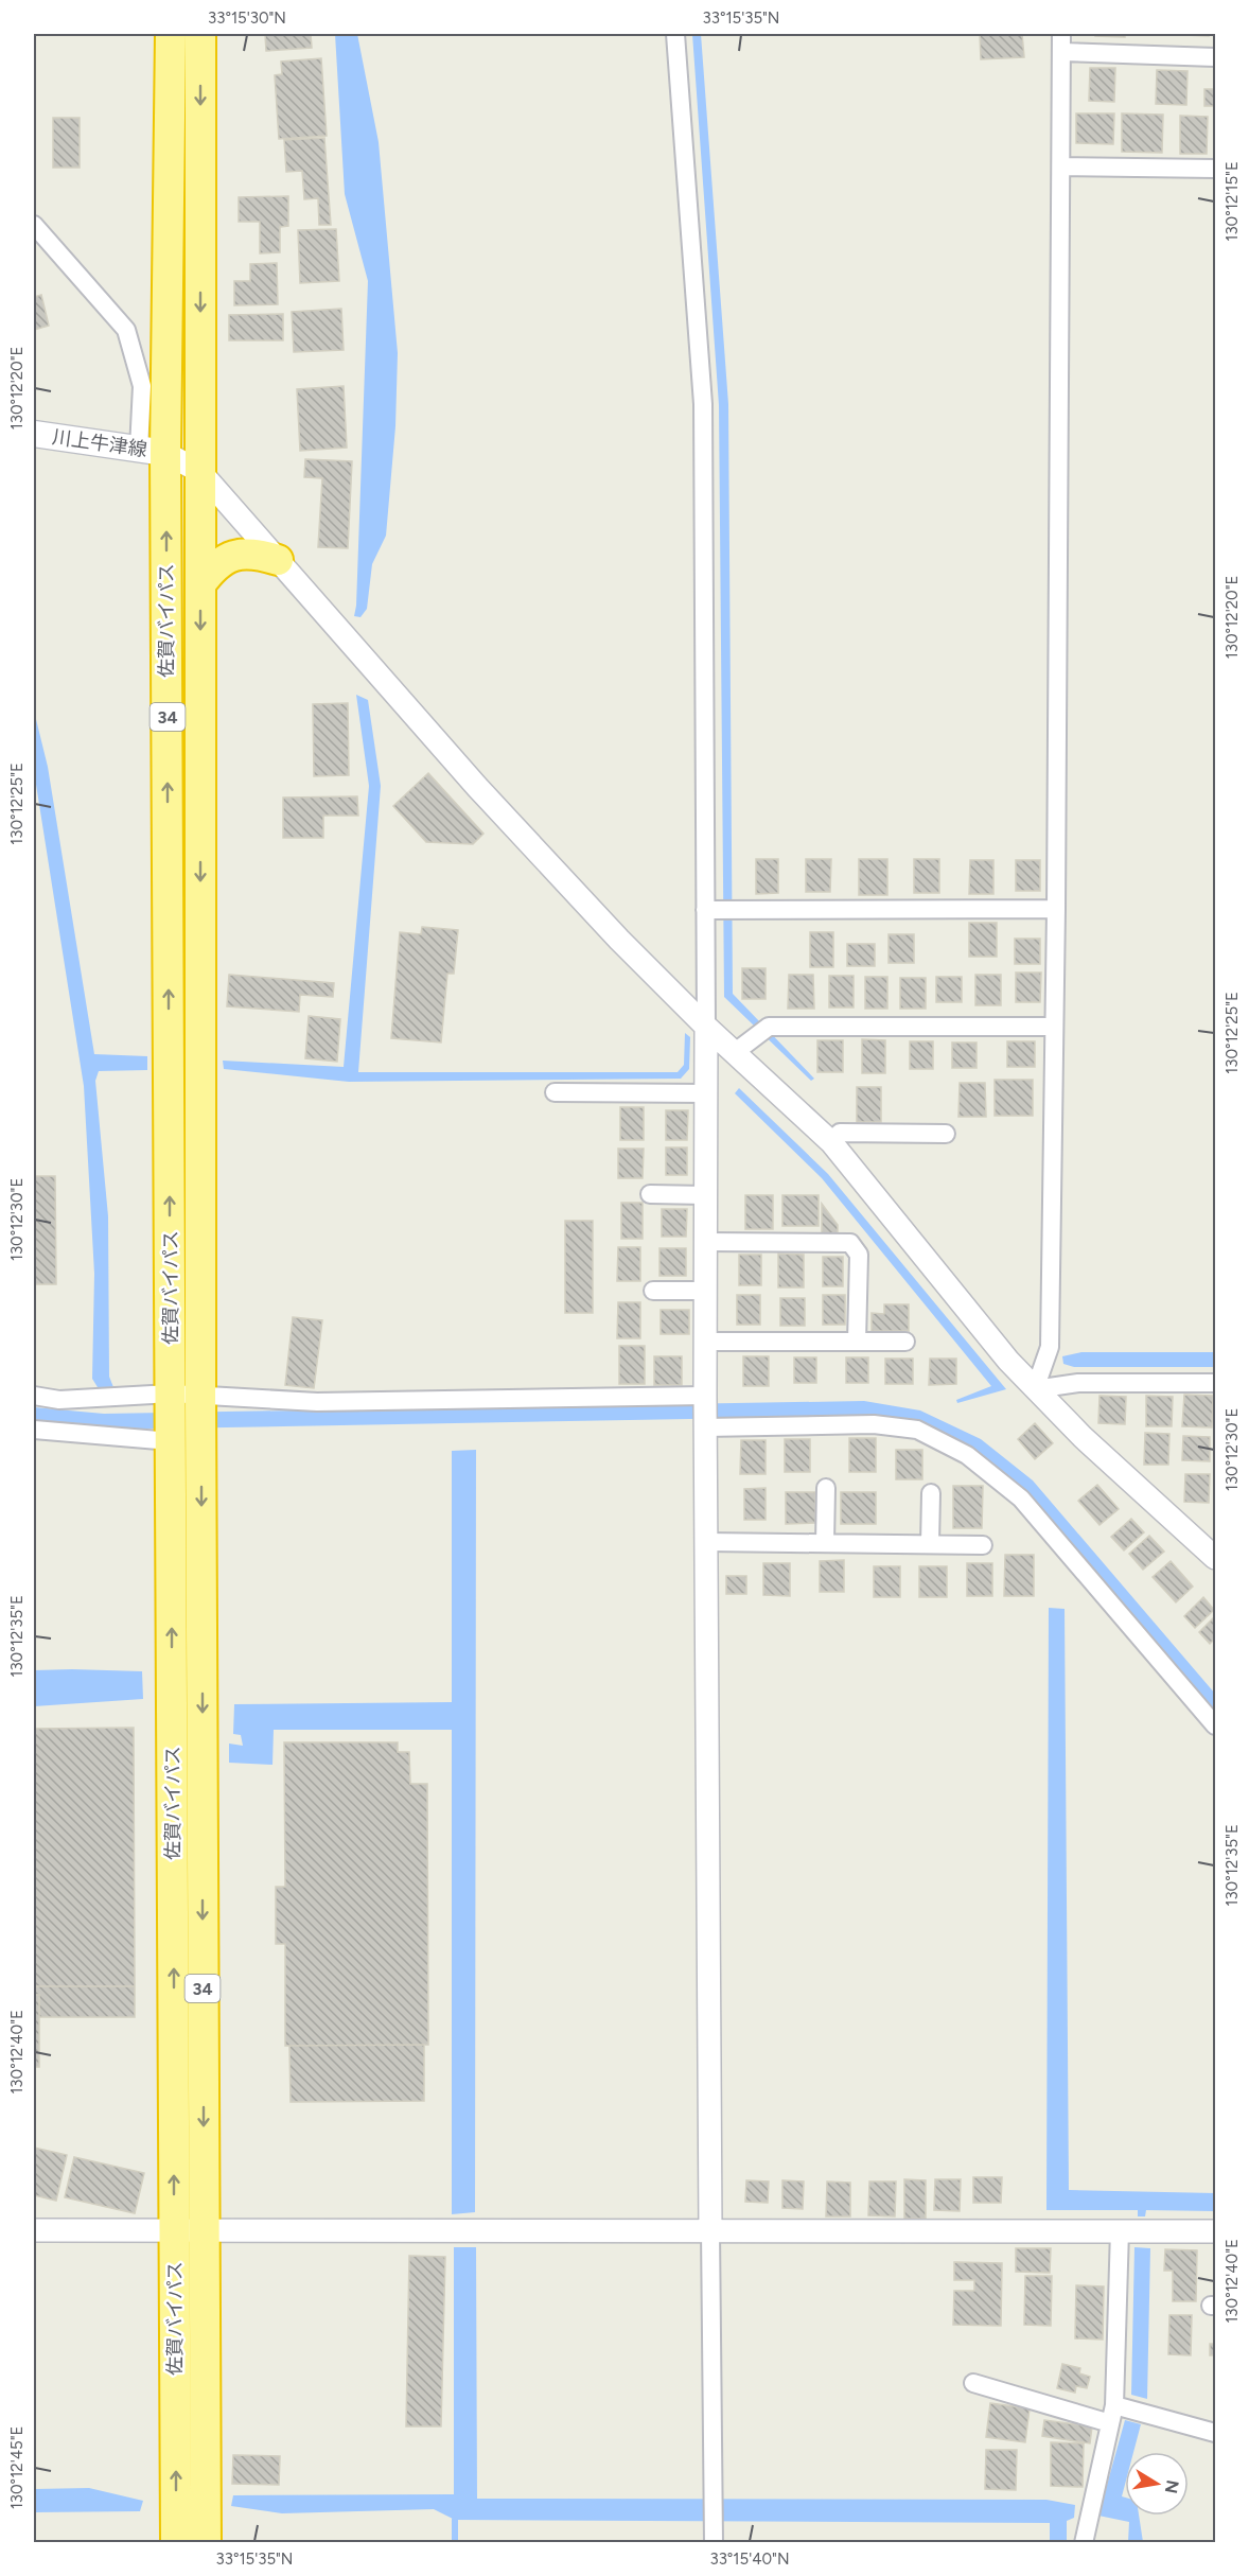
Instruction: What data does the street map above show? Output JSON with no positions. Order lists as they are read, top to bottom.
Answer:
{
  "streets": {
    "highway": ["佐賀バイパス", "34"],
    "main road": ["川上牛津線"]
  },
  "crossings": [
    ["川上牛津線", "佐賀バイパス"]
  ],
  "north": "right",
  "coordinates": [
    "33°15'30\"N",
    "33°15'35\"N",
    "130°12'15\"E",
    "130°12'20\"E",
    "130°12'25\"E",
    "130°12'30\"E",
    "130°12'35\"E",
    "130°12'40\"E",
    "130°12'45\"E",
    "33°15'40\"N"
  ]
}
